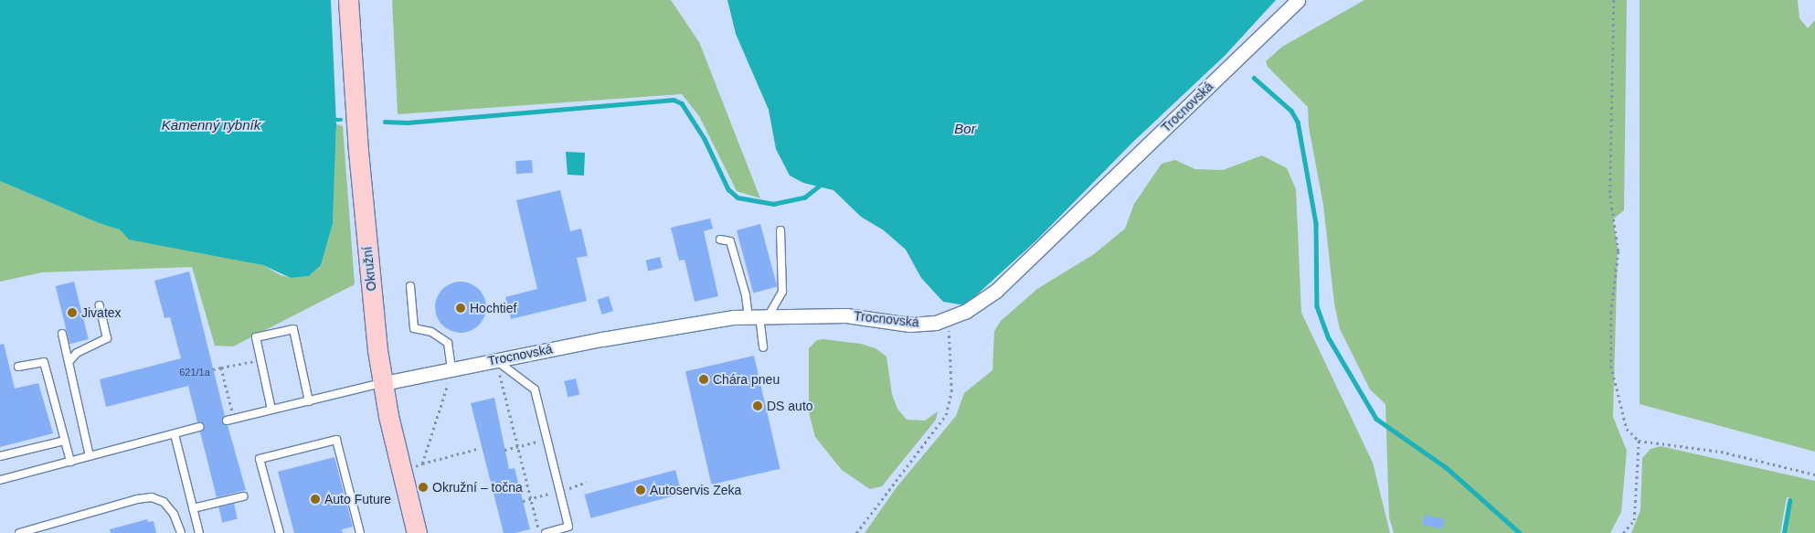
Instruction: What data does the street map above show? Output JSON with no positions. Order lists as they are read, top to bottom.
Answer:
{
  "streets": {
    "main road": ["Okružní"],
    "street": ["Trocnovská"]
  },
  "crossings": [
    ["Trocnovská", "Okružní"]
  ],
  "water": ["Kamenný rybník", "Bor"],
  "places": [
    "Hochtief",
    "Jivatex",
    "Chára pneu",
    "DS auto",
    "Okružní – točna",
    "Autoservis Zeka",
    "Auto Future"
  ],
  "house_numbers": ["621/1a"]
}
